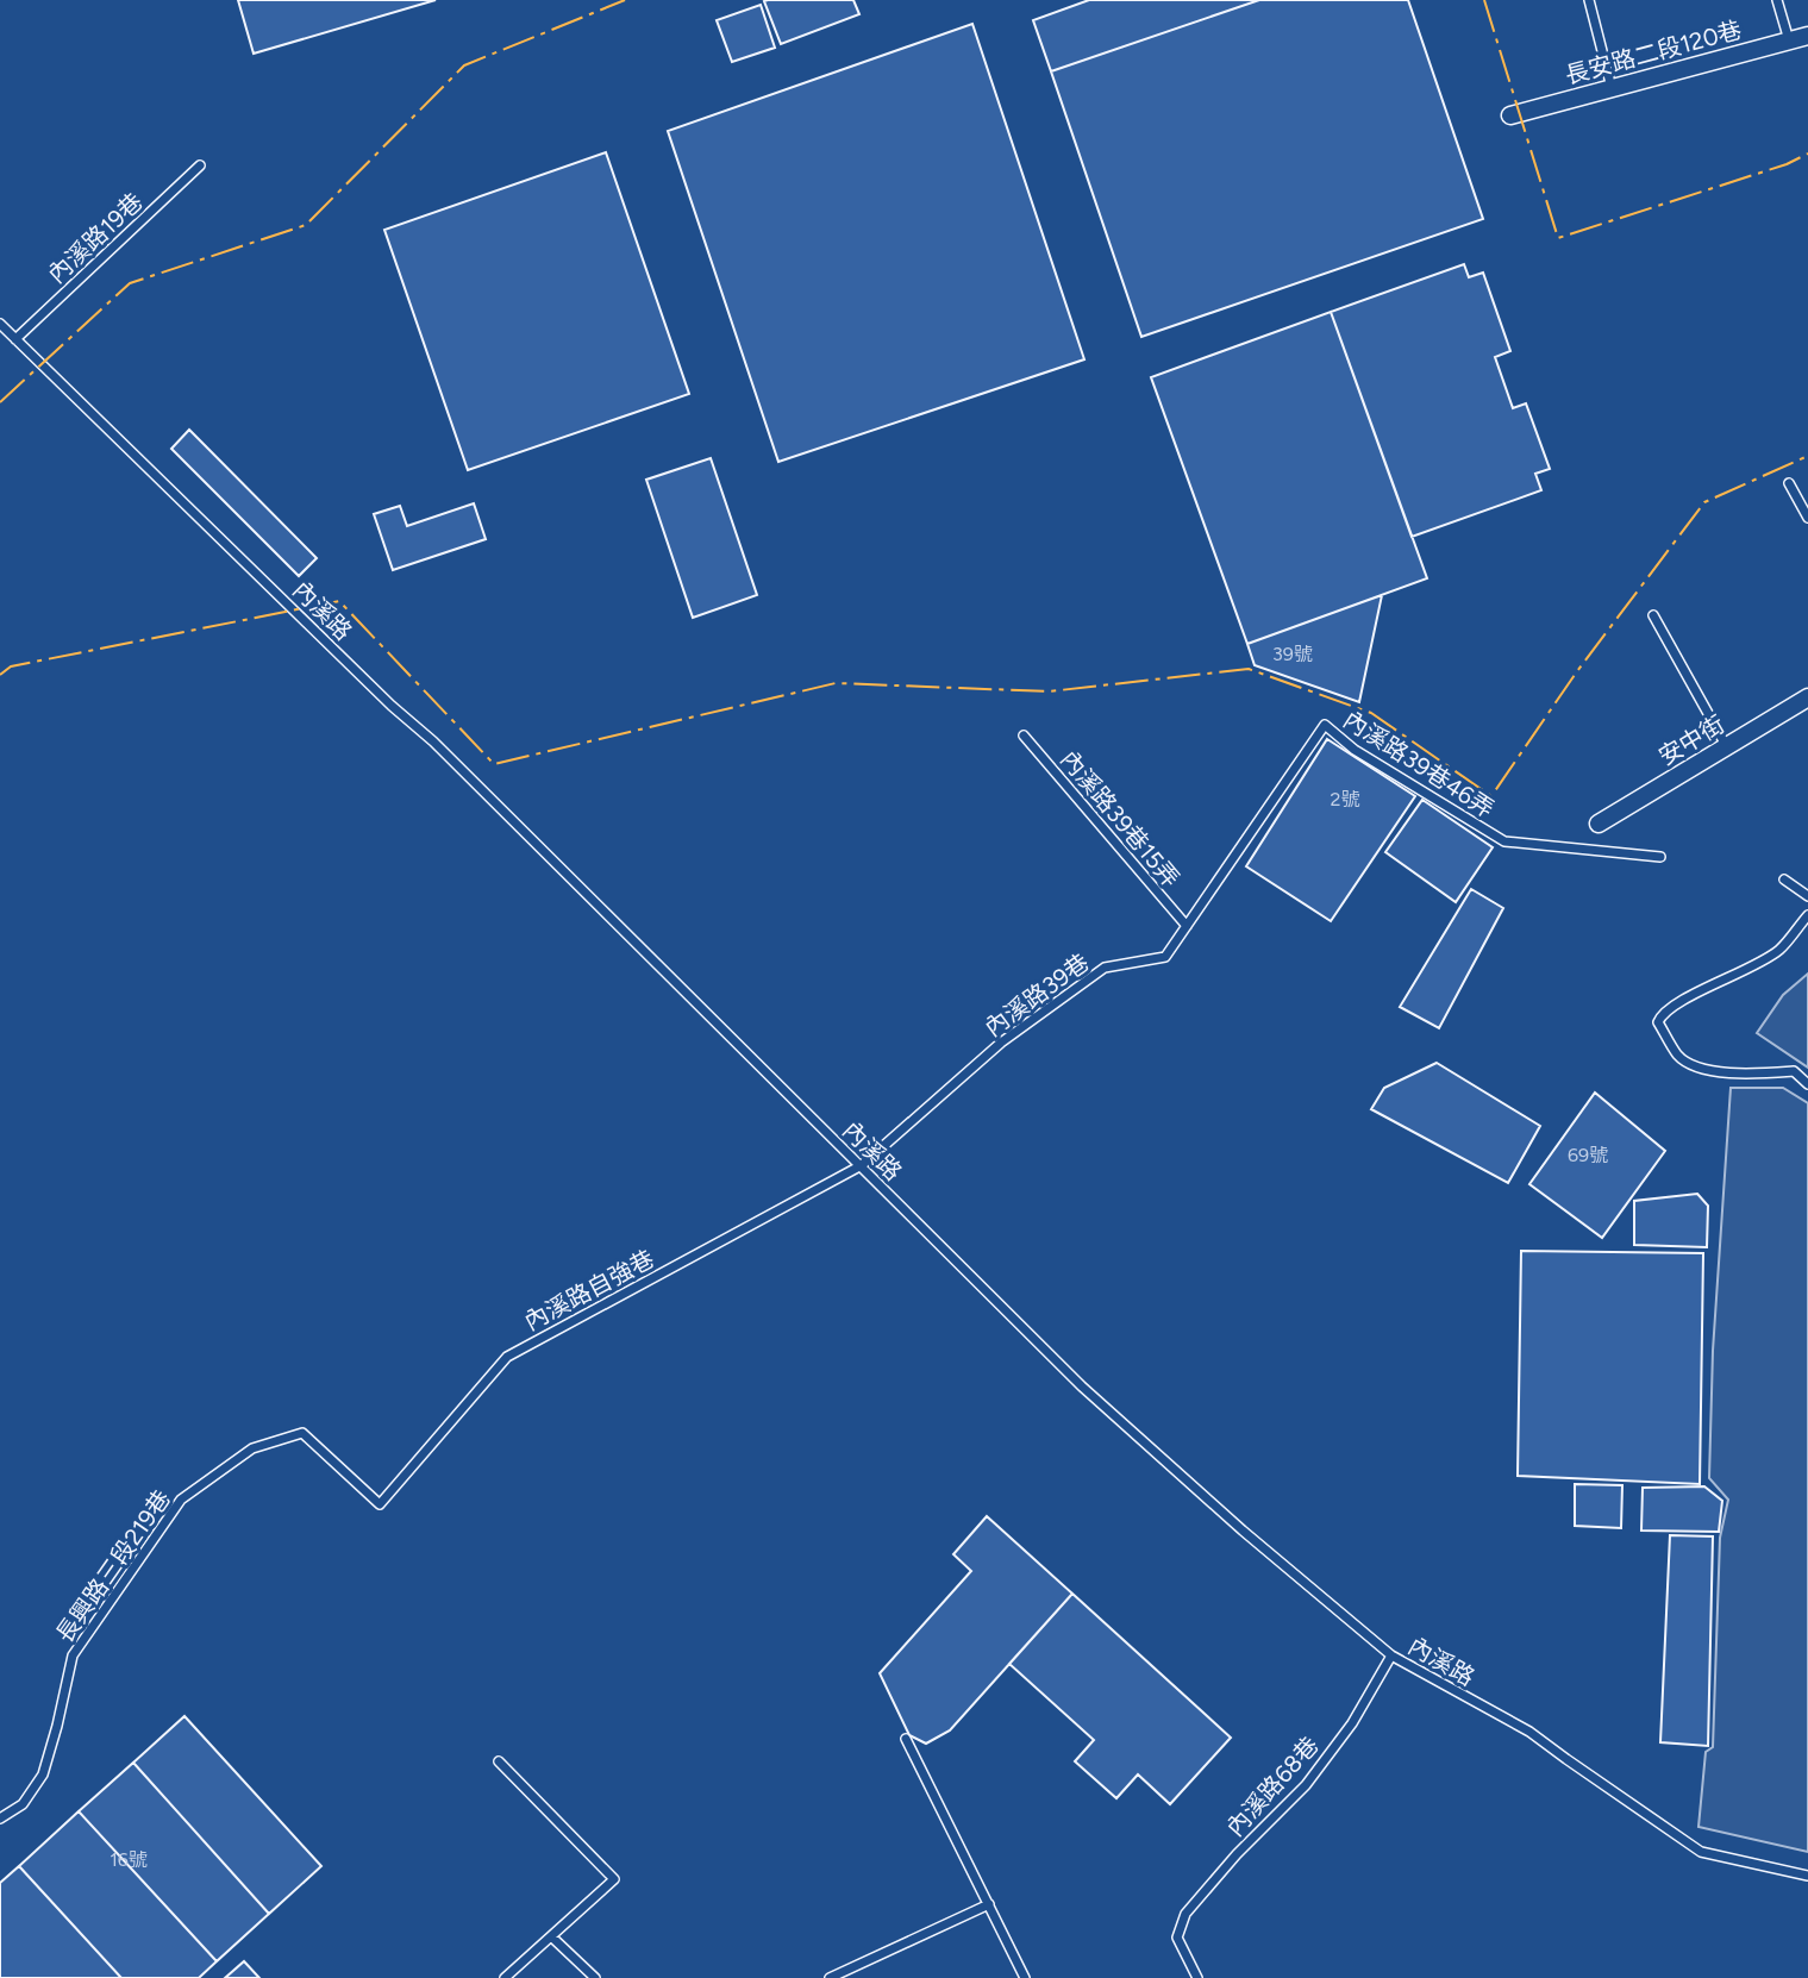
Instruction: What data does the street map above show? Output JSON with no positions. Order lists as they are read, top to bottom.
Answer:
{
  "streets": {
    "street": ["長安路二段120巷", "安中街"],
    "lane": [
      "內溪路19巷",
      "內溪路",
      "內溪路39巷46弄",
      "內溪路39巷15弄",
      "內溪路39巷",
      "內溪路自強巷",
      "長興路三段219巷",
      "內溪路68巷"
    ]
  },
  "crossings": [
    ["內溪路19巷", "內溪路"],
    ["內溪路", "內溪路39巷"],
    ["內溪路", "內溪路自強巷"],
    ["內溪路", "內溪路68巷"],
    ["內溪路39巷46弄", "內溪路39巷"],
    ["內溪路39巷15弄", "內溪路39巷"],
    ["內溪路39巷", "內溪路自強巷"],
    ["內溪路自強巷", "長興路三段219巷"]
  ],
  "house_numbers": [
    "39號",
    "2號",
    "69號",
    "16號"
  ]
}
